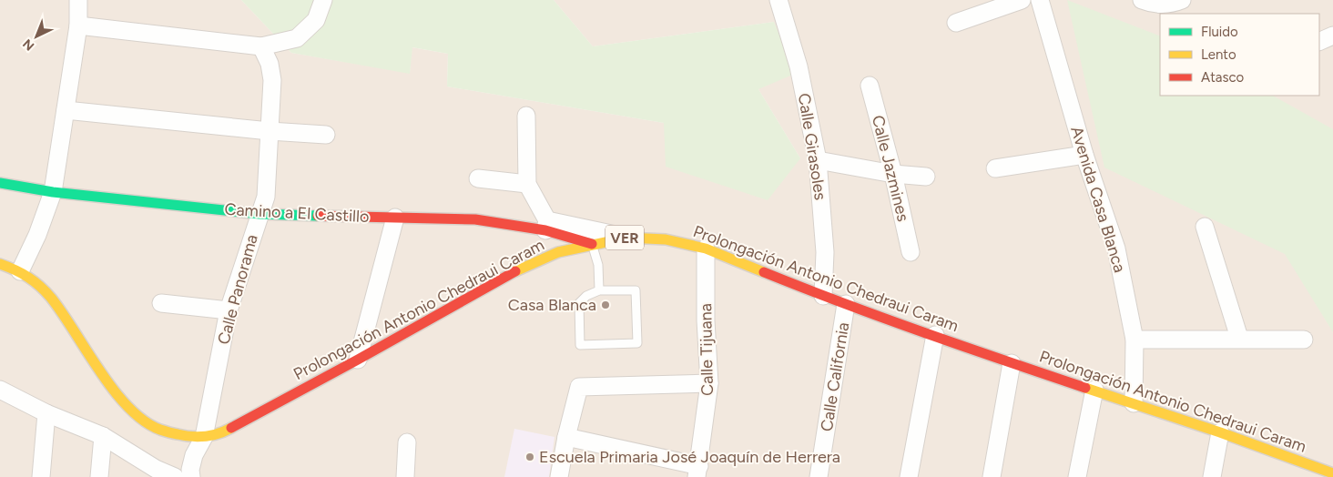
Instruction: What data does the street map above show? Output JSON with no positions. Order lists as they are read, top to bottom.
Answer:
{
  "streets": {
    "main road": ["Camino a El Castillo", "VER", "Prolongación Antonio Chedraui Caram"],
    "street": [
      "Calle Girasoles",
      "Calle Jazmines",
      "Avenida Casa Blanca",
      "Calle Panorama",
      "Calle Tijuana",
      "Calle California"
    ]
  },
  "crossings": [
    ["Calle Girasoles", "Prolongación Antonio Chedraui Caram"],
    ["Avenida Casa Blanca", "Prolongación Antonio Chedraui Caram"],
    ["Camino a El Castillo", "Prolongación Antonio Chedraui Caram"],
    ["Camino a El Castillo", "Calle Panorama"],
    ["Prolongación Antonio Chedraui Caram", "Calle Panorama"],
    ["Prolongación Antonio Chedraui Caram", "Calle Tijuana"],
    ["Prolongación Antonio Chedraui Caram", "Calle California"]
  ],
  "places": ["Casa Blanca", "Escuela Primaria José Joaquín de Herrera"],
  "legend": ["Fluido", "Lento", "Atasco"],
  "north": "bottom left"
}
